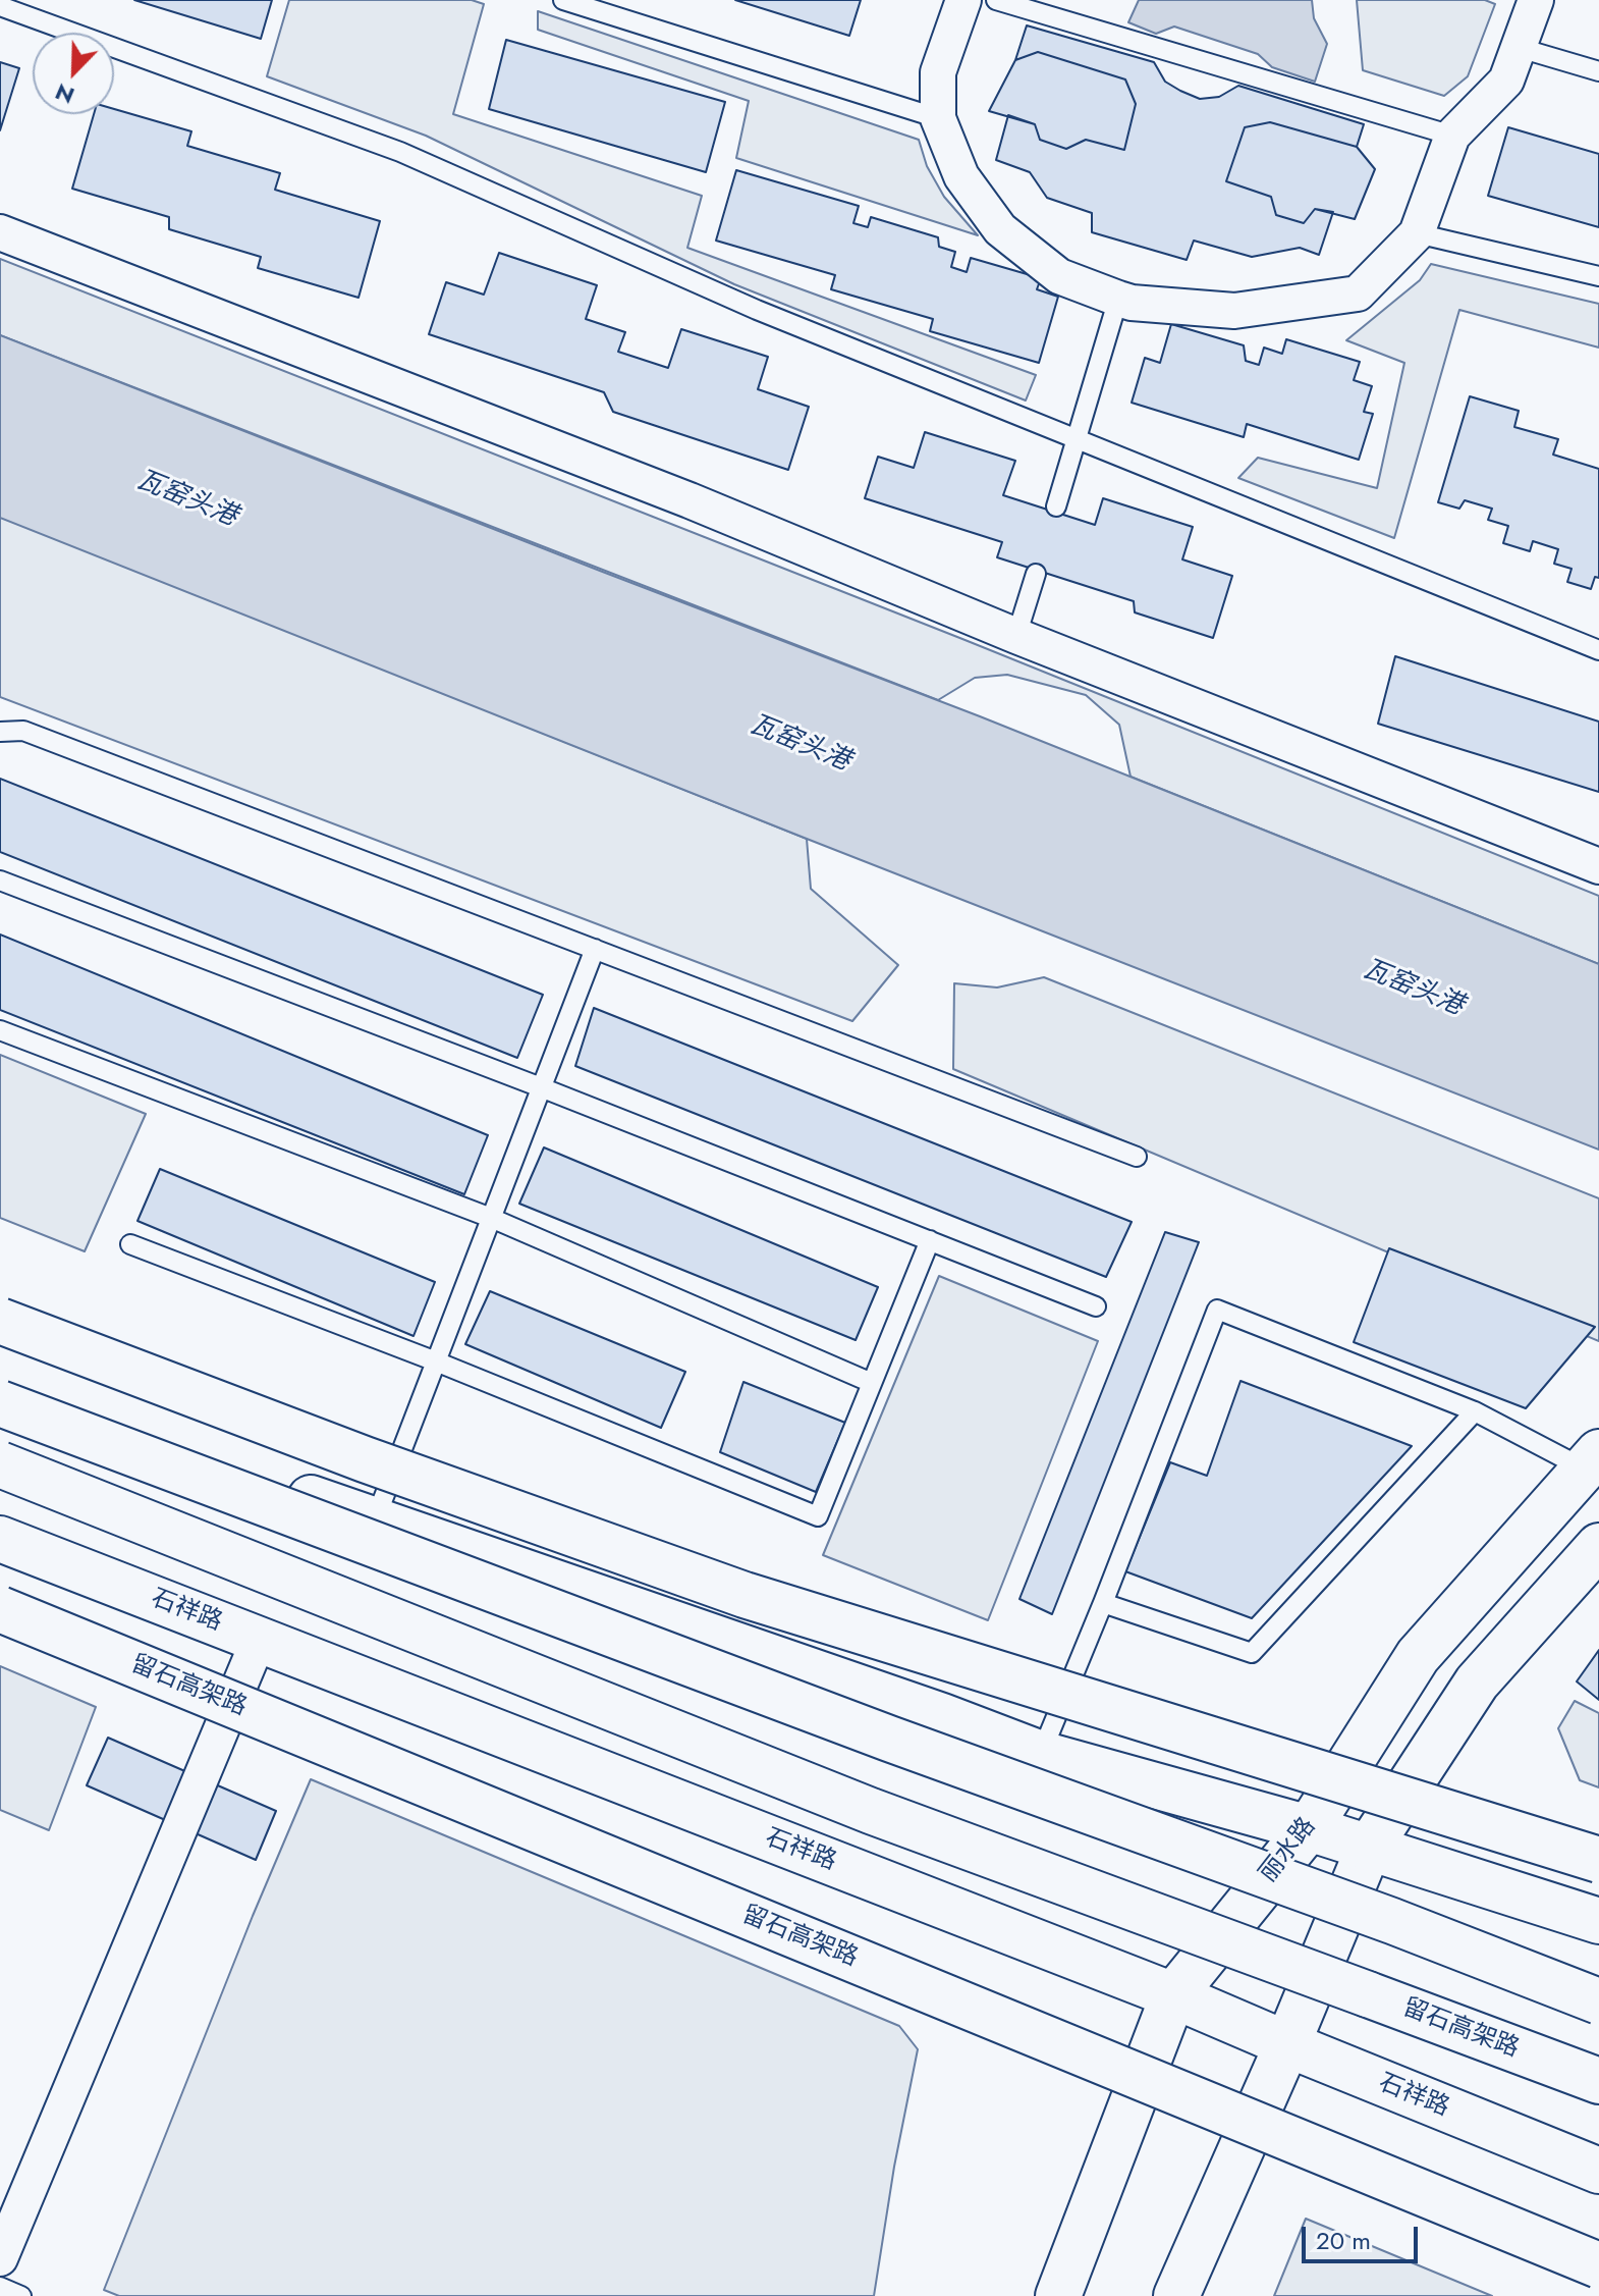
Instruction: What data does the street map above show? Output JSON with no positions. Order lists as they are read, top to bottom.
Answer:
{
  "streets": {
    "main road": ["石祥路", "留石高架路", "丽水路"]
  },
  "crossings": [
    ["石祥路", "丽水路"]
  ],
  "water": ["瓦窑头港"],
  "scale_bar": "20 m",
  "north": "bottom left"
}
